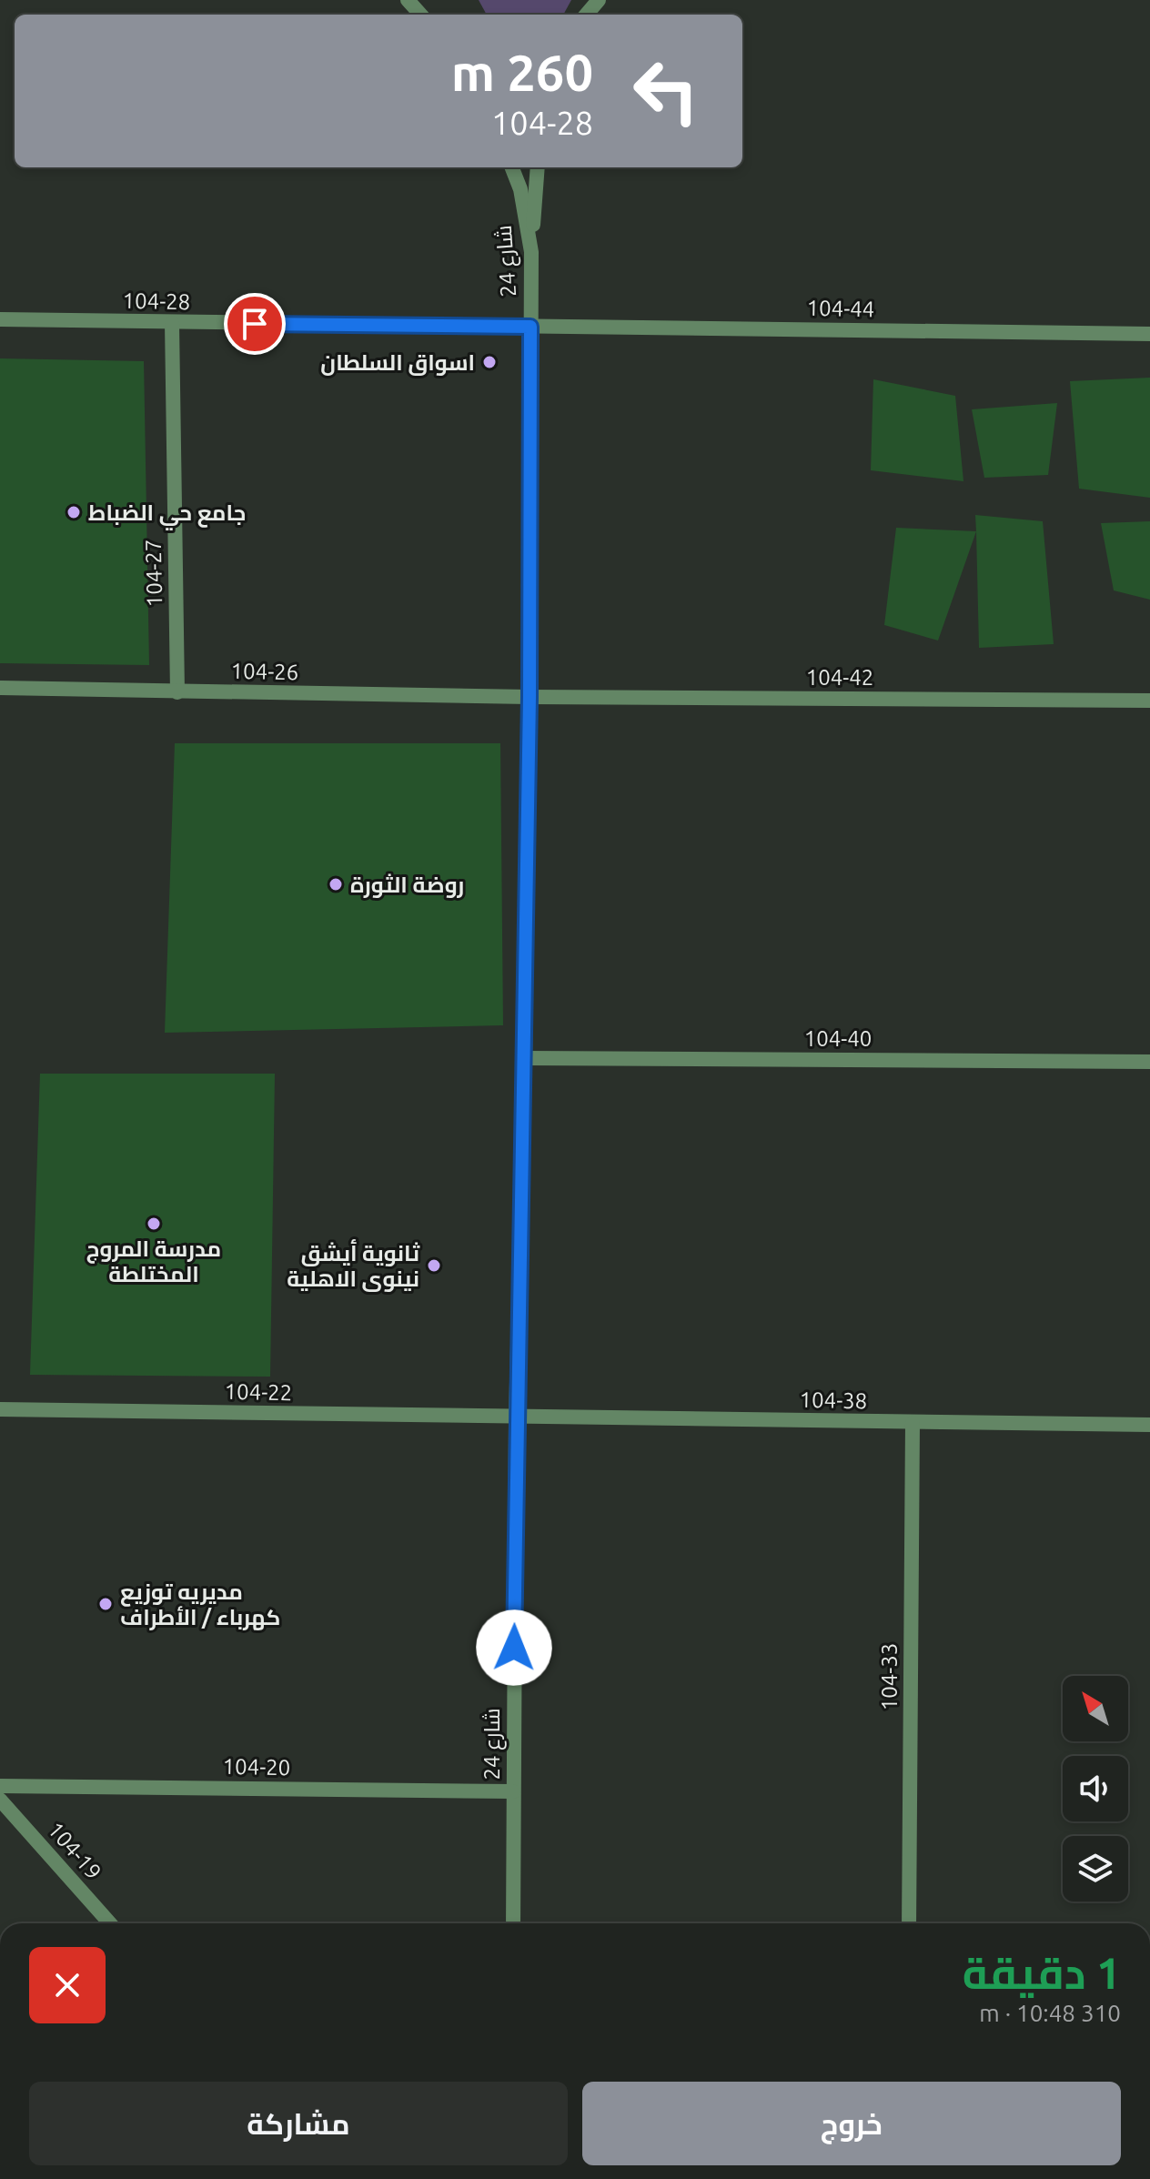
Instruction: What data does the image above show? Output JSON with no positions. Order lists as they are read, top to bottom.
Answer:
{
  "streets": {
    "street": [
      "شارع 24",
      "104-28",
      "104-44",
      "104-27",
      "104-26",
      "104-42",
      "104-40",
      "104-22",
      "104-38",
      "104-33",
      "104-20",
      "104-19"
    ]
  },
  "crossings": [
    ["شارع 24", "104-28"],
    ["شارع 24", "104-44"],
    ["شارع 24", "104-26"],
    ["شارع 24", "104-42"],
    ["شارع 24", "104-40"],
    ["شارع 24", "104-22"],
    ["شارع 24", "104-38"],
    ["شارع 24", "104-20"],
    ["104-28", "104-44"],
    ["104-28", "104-27"],
    ["104-27", "104-26"],
    ["104-26", "104-42"],
    ["104-22", "104-38"],
    ["104-38", "104-33"]
  ],
  "places": [
    "اسواق السلطان",
    "جامع حي الضباط",
    "روضة الثورة",
    "مدرسة المروج المختلطة",
    "ثانوية أيشق نينوى الاهلية",
    "مديريه توزيع كهرباء / الأطراف"
  ],
  "north": "top left",
  "page": {
    "turn": ["260 m", "104-28"],
    "heading": ["1 دقيقة", "310 m · 10:48"],
    "buttons": ["خروج", "مشاركة"]
  }
}
